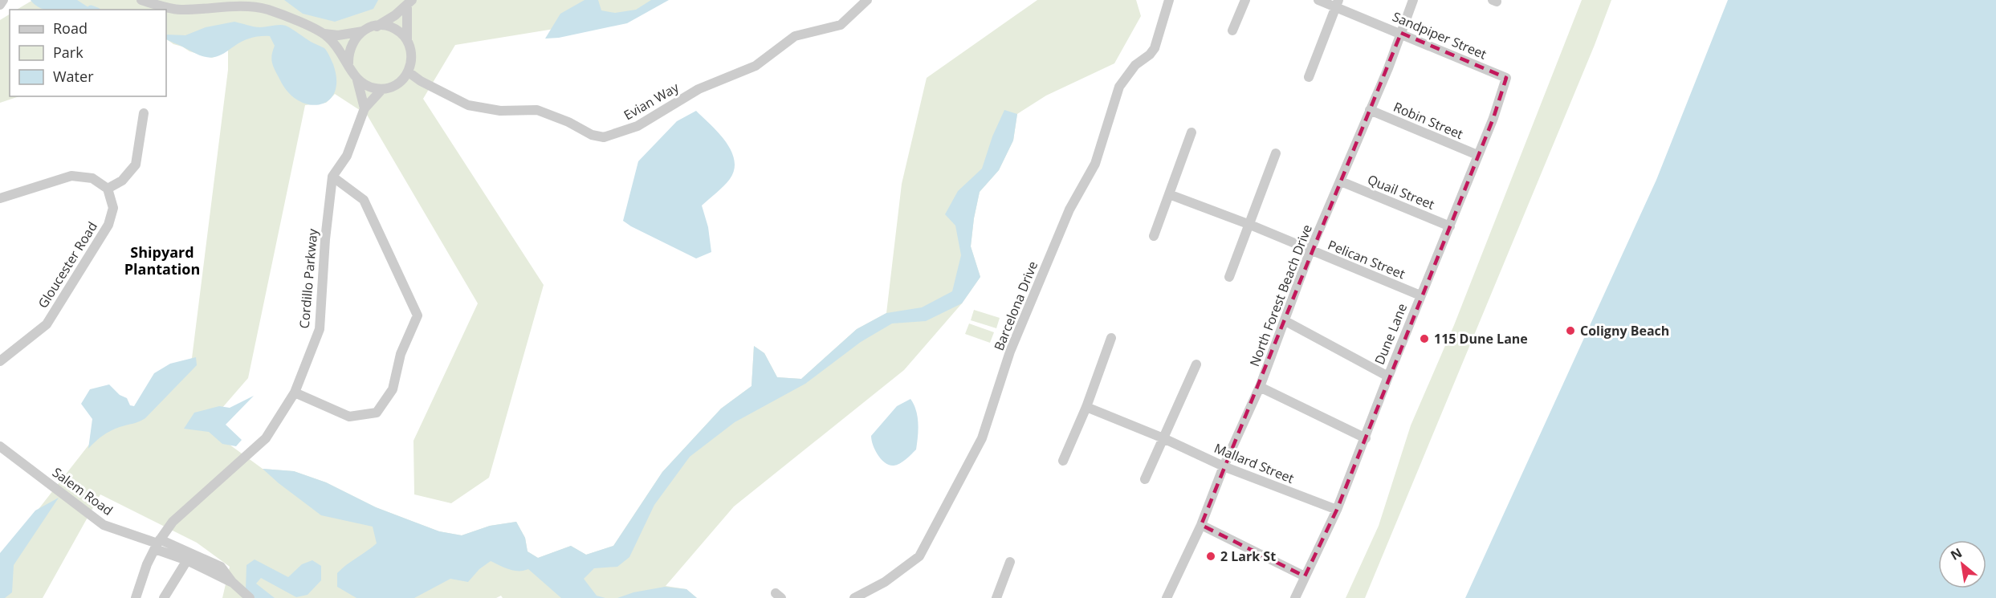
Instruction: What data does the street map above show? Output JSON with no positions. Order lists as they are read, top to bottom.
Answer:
{
  "streets": {
    "street": [
      "Sandpiper Street",
      "Evian Way",
      "Robin Street",
      "Quail Street",
      "Pelican Street",
      "Gloucester Road",
      "Cordillo Parkway",
      "North Forest Beach Drive",
      "Barcelona Drive",
      "Dune Lane",
      "Mallard Street",
      "Salem Road"
    ]
  },
  "crossings": [
    ["Sandpiper Street", "North Forest Beach Drive"],
    ["Sandpiper Street", "Dune Lane"],
    ["Evian Way", "Cordillo Parkway"],
    ["Robin Street", "North Forest Beach Drive"],
    ["Robin Street", "Dune Lane"],
    ["Quail Street", "North Forest Beach Drive"],
    ["Quail Street", "Dune Lane"],
    ["Pelican Street", "North Forest Beach Drive"],
    ["Pelican Street", "Dune Lane"],
    ["Cordillo Parkway", "Salem Road"],
    ["North Forest Beach Drive", "Mallard Street"],
    ["Dune Lane", "Mallard Street"]
  ],
  "districts": ["Shipyard Plantation"],
  "places": ["Coligny Beach", "115 Dune Lane", "2 Lark St"],
  "legend": ["Road", "Park", "Water"],
  "north": "top left"
}
